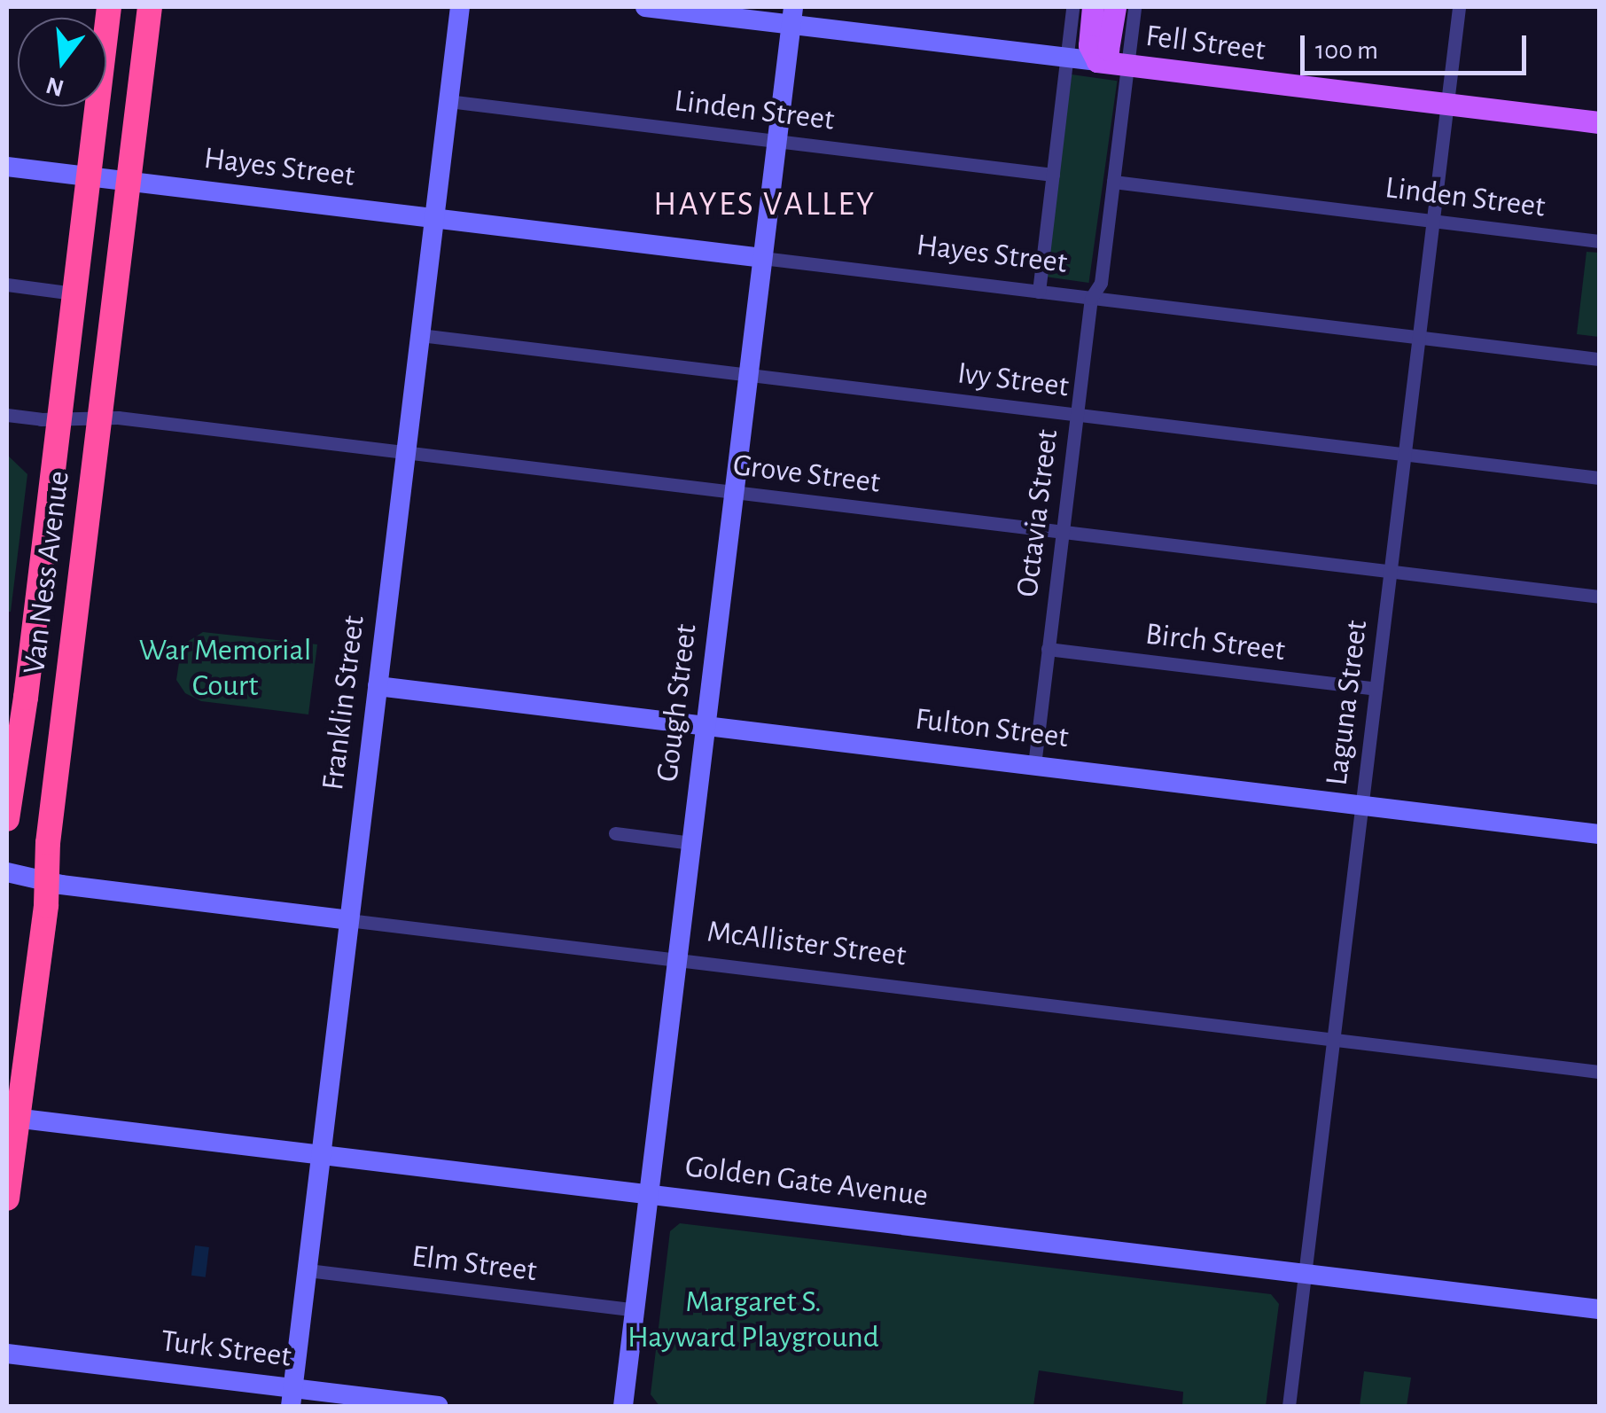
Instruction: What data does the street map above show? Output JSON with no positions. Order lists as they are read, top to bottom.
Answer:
{
  "streets": {
    "highway": ["Van Ness Avenue"],
    "main road": [
      "Fell Street",
      "Hayes Street",
      "Franklin Street",
      "Gough Street",
      "Fulton Street",
      "McAllister Street",
      "Golden Gate Avenue",
      "Turk Street"
    ],
    "street": [
      "Linden Street",
      "Ivy Street",
      "Grove Street",
      "Octavia Street",
      "Birch Street",
      "Laguna Street",
      "Elm Street"
    ]
  },
  "crossings": [
    ["Fell Street", "Octavia Street"],
    ["Fell Street", "Gough Street"],
    ["Fell Street", "Laguna Street"],
    ["Linden Street", "Octavia Street"],
    ["Linden Street", "Franklin Street"],
    ["Linden Street", "Gough Street"],
    ["Linden Street", "Laguna Street"],
    ["Hayes Street", "Octavia Street"],
    ["Hayes Street", "Van Ness Avenue"],
    ["Hayes Street", "Franklin Street"],
    ["Hayes Street", "Gough Street"],
    ["Hayes Street", "Laguna Street"],
    ["Ivy Street", "Octavia Street"],
    ["Ivy Street", "Franklin Street"],
    ["Ivy Street", "Gough Street"],
    ["Ivy Street", "Laguna Street"],
    ["Grove Street", "Octavia Street"],
    ["Grove Street", "Van Ness Avenue"],
    ["Grove Street", "Franklin Street"],
    ["Grove Street", "Gough Street"],
    ["Grove Street", "Laguna Street"],
    ["Octavia Street", "Birch Street"],
    ["Octavia Street", "Fulton Street"],
    ["Van Ness Avenue", "McAllister Street"],
    ["Van Ness Avenue", "Golden Gate Avenue"],
    ["Birch Street", "Laguna Street"],
    ["Franklin Street", "Fulton Street"],
    ["Franklin Street", "McAllister Street"],
    ["Franklin Street", "Golden Gate Avenue"],
    ["Franklin Street", "Elm Street"],
    ["Franklin Street", "Turk Street"],
    ["Gough Street", "Fulton Street"],
    ["Gough Street", "McAllister Street"],
    ["Gough Street", "Golden Gate Avenue"],
    ["Gough Street", "Elm Street"],
    ["Laguna Street", "Fulton Street"],
    ["Laguna Street", "McAllister Street"],
    ["Laguna Street", "Golden Gate Avenue"]
  ],
  "districts": ["HAYES VALLEY"],
  "parks": ["War Memorial Court", "Margaret S. Hayward Playground"],
  "scale_bar": "100 m",
  "north": "bottom"
}
